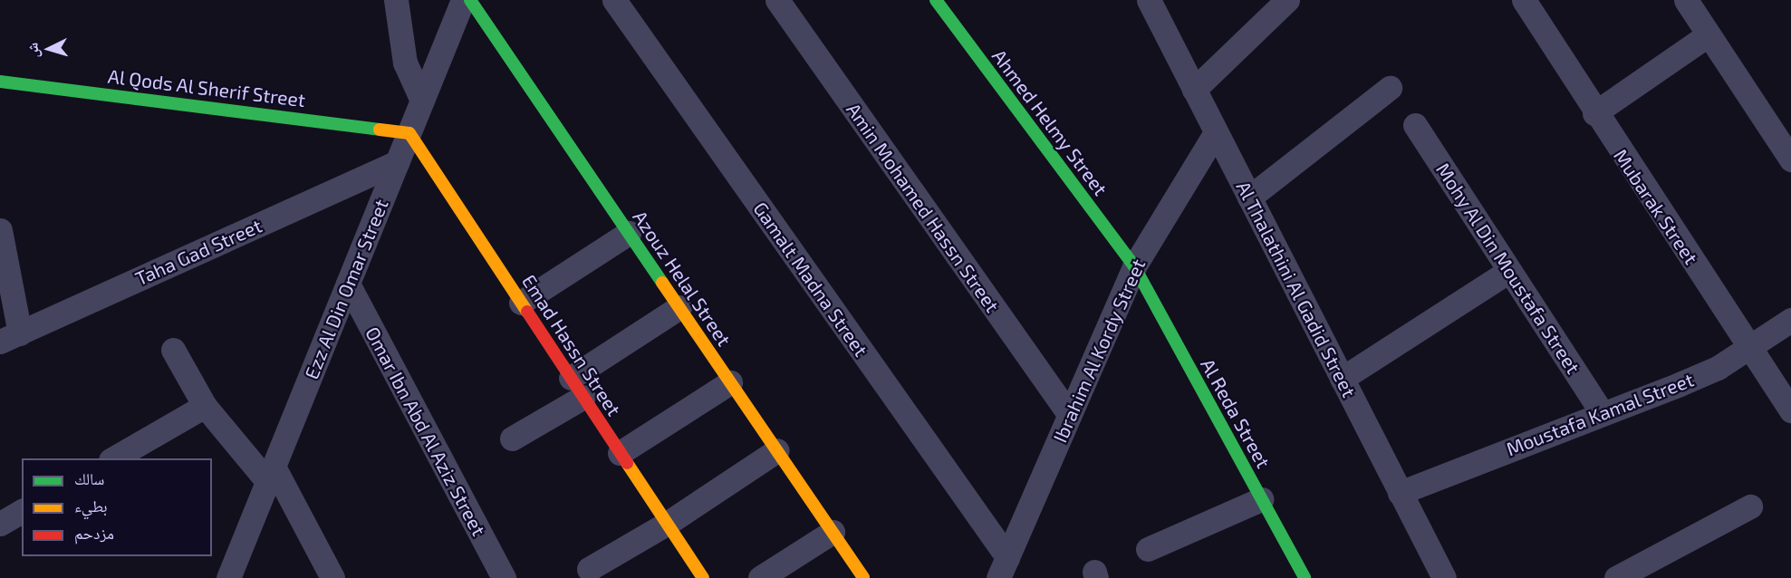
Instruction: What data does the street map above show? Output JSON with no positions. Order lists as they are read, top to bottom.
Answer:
{
  "streets": {
    "street": [
      "Al Qods Al Sherif Street",
      "Ahmed Helmy Street",
      "Mubarak Street",
      "Amin Mohamed Hassn Street",
      "Taha Gad Street",
      "Mohy Al Din Moustafa Street",
      "Azouz Helal Street",
      "Gamalt Madna Street",
      "Ezz Al Din Omar Street",
      "Al Thalathini Al Gadid Street",
      "Emad Hassn Street",
      "Ibrahim Al Kordy Street",
      "Al Reda Street",
      "Moustafa Kamal Street",
      "Omar Ibn Abd Al Aziz Street"
    ]
  },
  "crossings": [
    ["Al Qods Al Sherif Street", "Ezz Al Din Omar Street"],
    ["Al Qods Al Sherif Street", "Emad Hassn Street"],
    ["Ahmed Helmy Street", "Ibrahim Al Kordy Street"],
    ["Ahmed Helmy Street", "Al Reda Street"],
    ["Mubarak Street", "Moustafa Kamal Street"],
    ["Amin Mohamed Hassn Street", "Ibrahim Al Kordy Street"],
    ["Taha Gad Street", "Ezz Al Din Omar Street"],
    ["Mohy Al Din Moustafa Street", "Moustafa Kamal Street"],
    ["Gamalt Madna Street", "Ibrahim Al Kordy Street"],
    ["Ezz Al Din Omar Street", "Emad Hassn Street"],
    ["Ezz Al Din Omar Street", "Omar Ibn Abd Al Aziz Street"],
    ["Al Thalathini Al Gadid Street", "Ibrahim Al Kordy Street"],
    ["Al Thalathini Al Gadid Street", "Moustafa Kamal Street"],
    ["Ibrahim Al Kordy Street", "Al Reda Street"]
  ],
  "legend": ["سالك", "بطيء", "مزدحم"],
  "north": "left"
}
